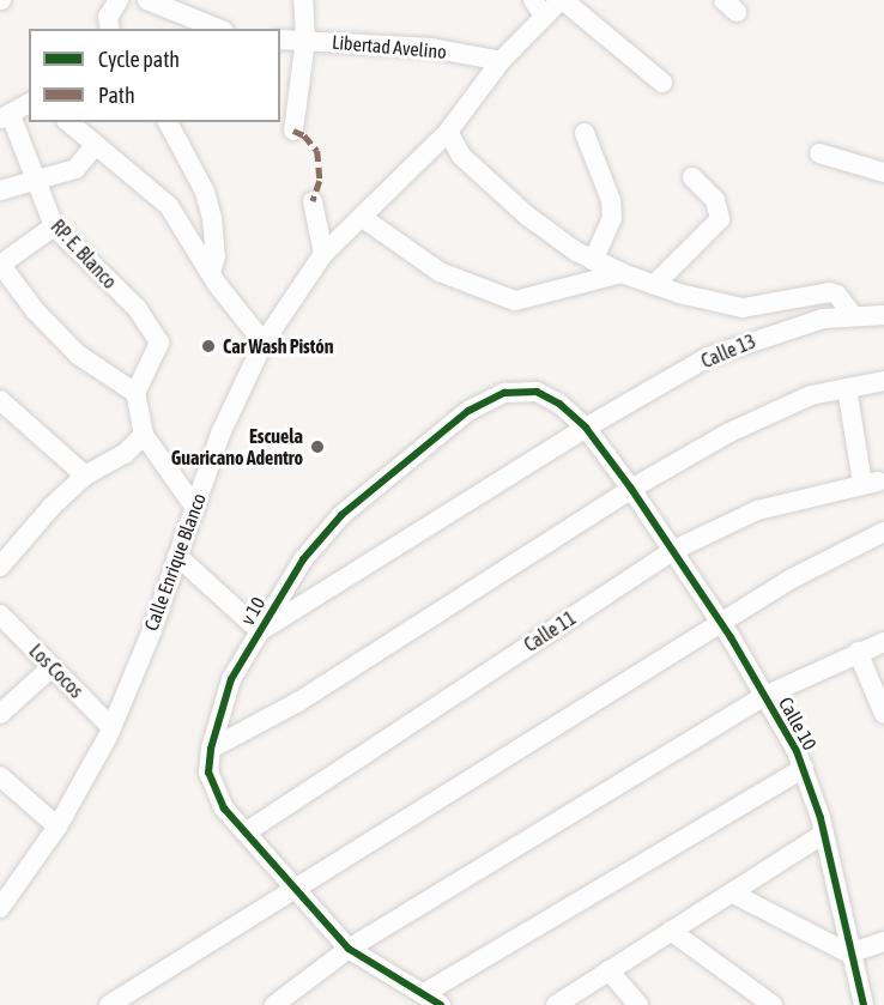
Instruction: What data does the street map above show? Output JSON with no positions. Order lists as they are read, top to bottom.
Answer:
{
  "streets": {
    "street": [
      "Libertad Avelino",
      "RP. E. Blanco",
      "Calle 13",
      "Calle Enrique Blanco",
      "v 10",
      "Calle 11",
      "Los Cocos",
      "Calle 10"
    ]
  },
  "crossings": [
    ["Libertad Avelino", "Calle Enrique Blanco"],
    ["Calle 13", "v 10"],
    ["Calle Enrique Blanco", "Los Cocos"],
    ["v 10", "Calle 11"],
    ["v 10", "Calle 10"],
    ["Calle 11", "Calle 10"]
  ],
  "places": ["Car Wash Pistón", "Escuela Guaricano Adentro"],
  "legend": ["Cycle path", "Path"]
}
